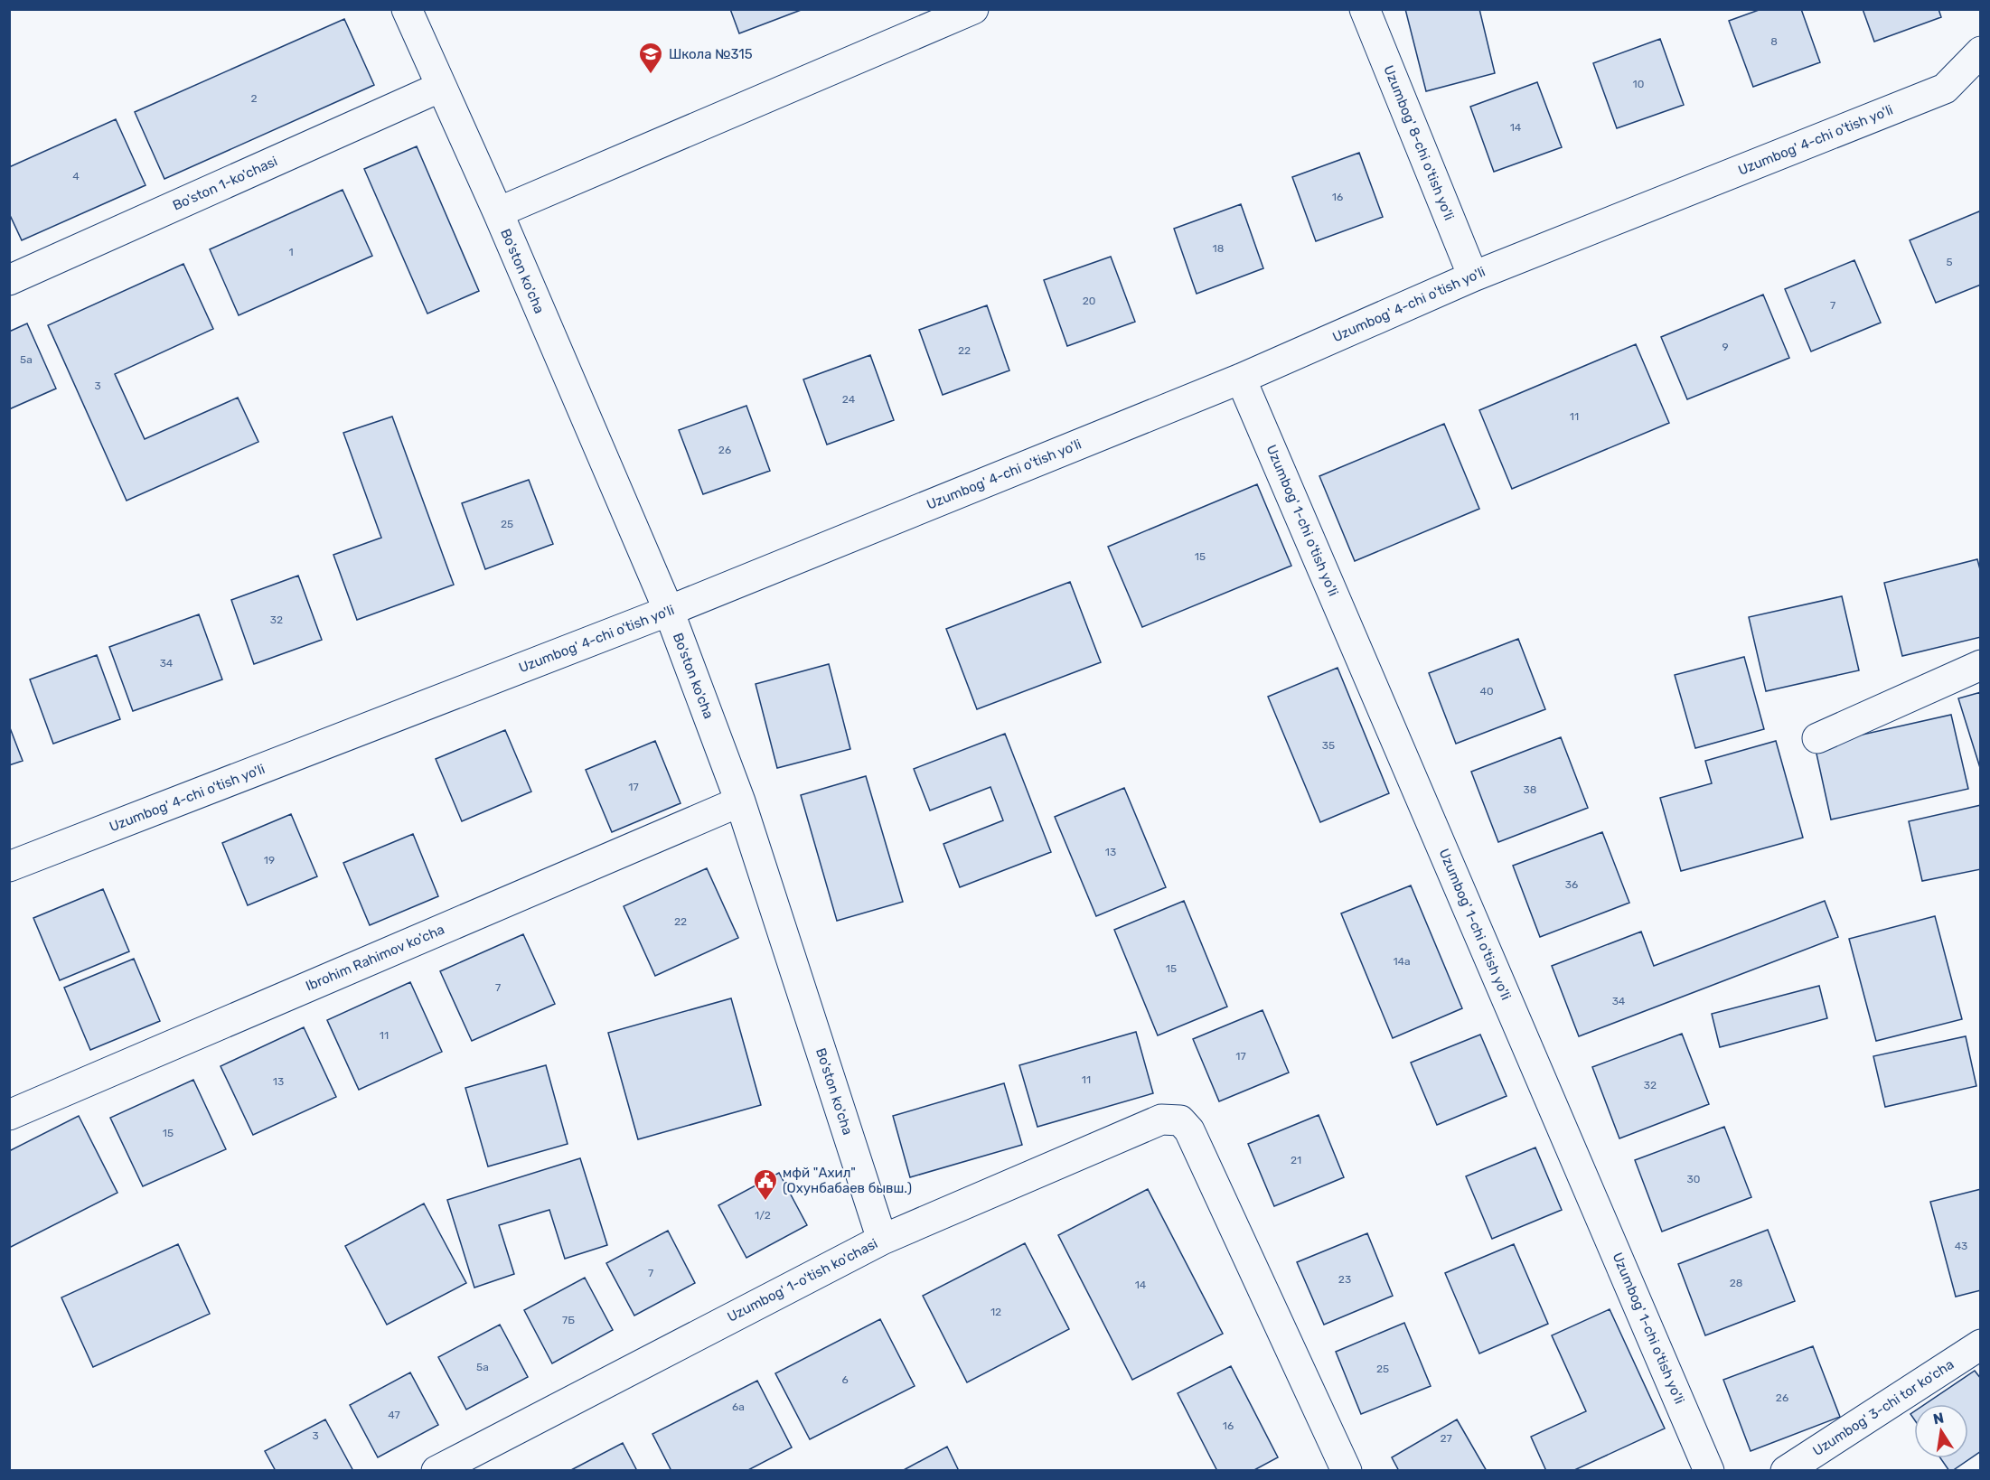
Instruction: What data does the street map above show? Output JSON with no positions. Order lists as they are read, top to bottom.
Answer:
{
  "streets": {
    "street": [
      "Uzumbog' 4-chi o'tish yo'li",
      "Uzumbog' 8-chi o'tish yo'li",
      "Bo'ston 1-ko'chasi",
      "Bo'ston ko'cha",
      "Uzumbog' 1-chi o'tish yo'li",
      "Ibrohim Rahimov ko'cha",
      "Uzumbog' 1-o'tish ko'chasi",
      "Uzumbog' 3-chi tor ko'cha"
    ]
  },
  "crossings": [
    ["Uzumbog' 4-chi o'tish yo'li", "Uzumbog' 8-chi o'tish yo'li"],
    ["Uzumbog' 4-chi o'tish yo'li", "Bo'ston ko'cha"],
    ["Uzumbog' 4-chi o'tish yo'li", "Uzumbog' 1-chi o'tish yo'li"],
    ["Bo'ston 1-ko'chasi", "Bo'ston ko'cha"],
    ["Bo'ston ko'cha", "Ibrohim Rahimov ko'cha"],
    ["Bo'ston ko'cha", "Uzumbog' 1-o'tish ko'chasi"]
  ],
  "places": {
    "school or university": ["Школа №315"],
    "public building": ["мфй \"Ахил\" (Охунбабаев бывш.)"]
  },
  "house_numbers": [
    "8",
    "10",
    "2",
    "14",
    "4",
    "16",
    "18",
    "1",
    "5",
    "20",
    "7",
    "9",
    "22",
    "5a",
    "3",
    "24",
    "11",
    "26",
    "25",
    "15",
    "32",
    "34",
    "40",
    "35",
    "17",
    "38",
    "13",
    "19",
    "36",
    "22",
    "14а",
    "15",
    "7",
    "34",
    "11",
    "17",
    "11",
    "13",
    "32",
    "15",
    "21",
    "30",
    "1/2",
    "43",
    "7",
    "23",
    "28",
    "14",
    "12",
    "7Б",
    "5a",
    "25",
    "6",
    "26",
    "6a",
    "47",
    "16",
    "3",
    "27"
  ],
  "north": "top"
}
